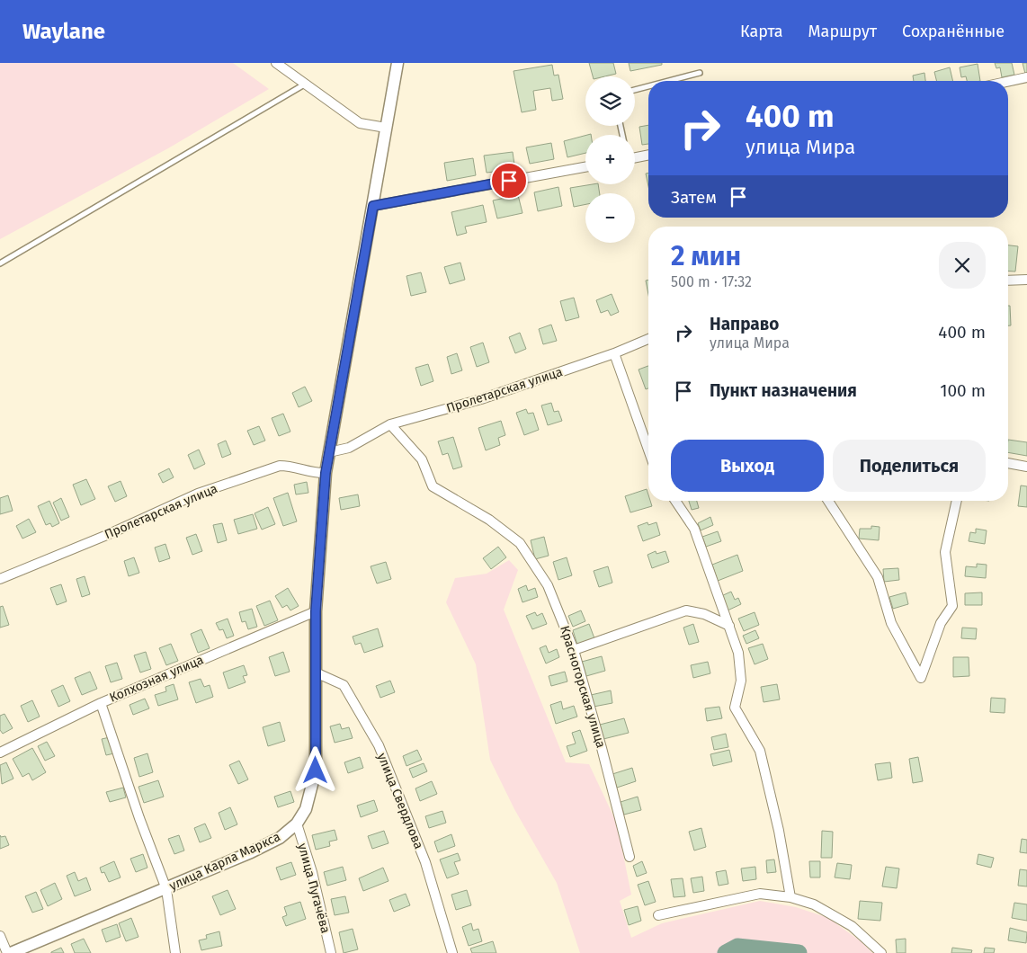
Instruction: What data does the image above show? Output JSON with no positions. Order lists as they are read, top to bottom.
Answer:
{
  "streets": {
    "street": [
      "Пролетарская улица",
      "Колхозная улица",
      "Красногорская улица",
      "улица Свердлова",
      "улица Карла Маркса",
      "улица Пугачёва"
    ]
  },
  "crossings": [
    ["Пролетарская улица", "Красногорская улица"],
    ["Пролетарская улица", "улица Карла Маркса"],
    ["Колхозная улица", "улица Карла Маркса"],
    ["улица Свердлова", "улица Карла Маркса"],
    ["улица Карла Маркса", "улица Пугачёва"]
  ],
  "page": {
    "header": "Waylane",
    "nav": ["Карта", "Маршрут", "Сохранённые"],
    "map_buttons": ["+", "−"],
    "turn": ["400 m", "улица Мира"],
    "then": "Затем",
    "heading": ["2 мин", "500 m · 17:32"],
    "list": [
      {
        "name": "Направо",
        "note": "улица Мира",
        "value": "400 m"
      },
      {
        "name": "Пункт назначения",
        "value": "100 m"
      }
    ],
    "buttons": ["Выход", "Поделиться"]
  }
}
